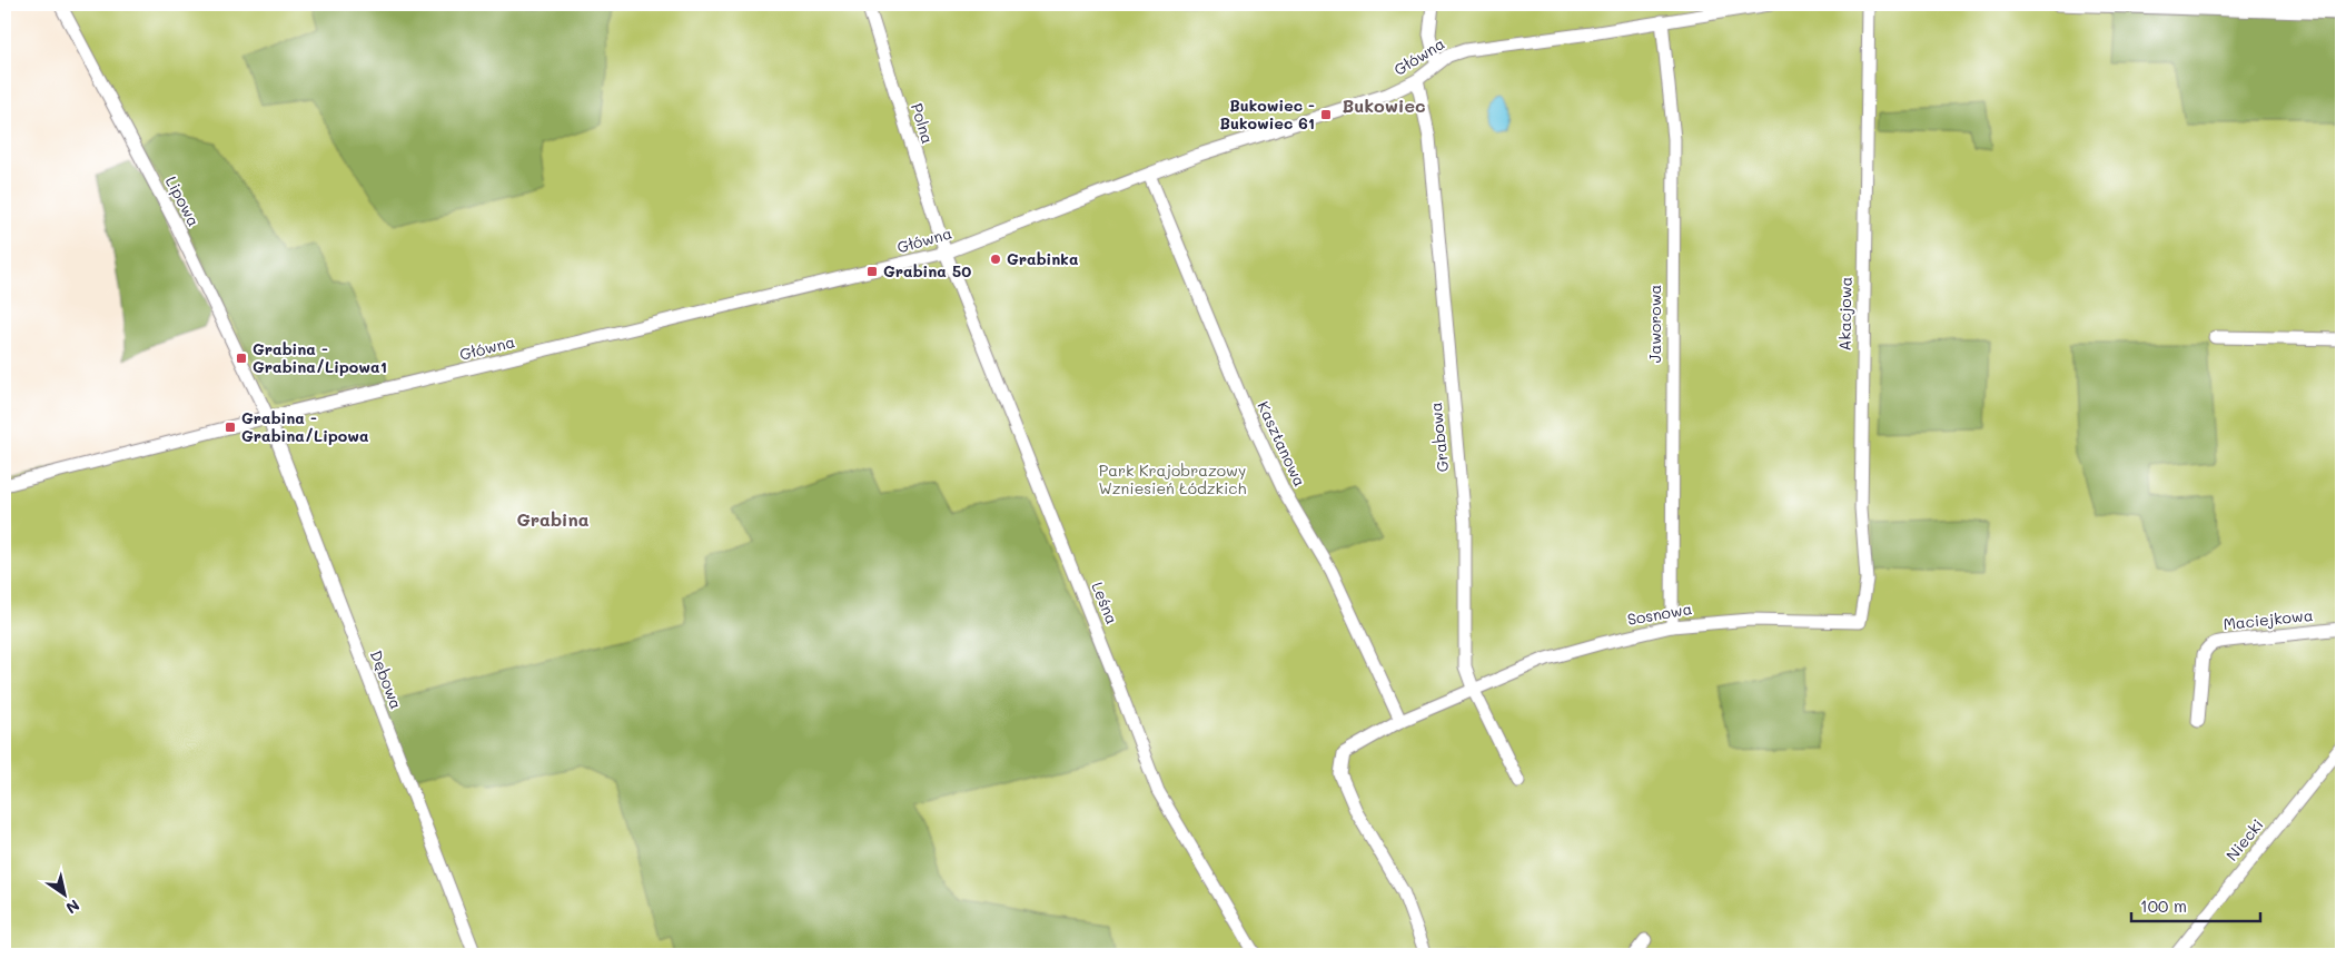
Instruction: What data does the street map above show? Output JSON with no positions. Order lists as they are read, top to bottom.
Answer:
{
  "streets": {
    "street": [
      "Główna",
      "Polna",
      "Lipowa",
      "Akacjowa",
      "Jaworowa",
      "Grabowa",
      "Kasztanowa",
      "Leśna",
      "Sosnowa",
      "Maciejkowa",
      "Dębowa",
      "Niecki"
    ]
  },
  "crossings": [
    ["Główna", "Polna"],
    ["Główna", "Lipowa"],
    ["Główna", "Jaworowa"],
    ["Główna", "Grabowa"],
    ["Główna", "Kasztanowa"],
    ["Główna", "Leśna"],
    ["Główna", "Dębowa"],
    ["Polna", "Leśna"],
    ["Lipowa", "Dębowa"],
    ["Akacjowa", "Sosnowa"],
    ["Jaworowa", "Sosnowa"],
    ["Grabowa", "Sosnowa"]
  ],
  "districts": ["Bukowiec", "Grabina"],
  "parks": ["Park Krajobrazowy Wzniesień Łódzkich"],
  "places": {
    "transit": [
      "Bukowiec - Bukowiec 61",
      "Grabina 50",
      "Grabina - Grabina/Lipowa1",
      "Grabina - Grabina/Lipowa"
    ],
    "other": ["Grabinka"]
  },
  "scale_bar": "100 m",
  "north": "bottom right"
}
